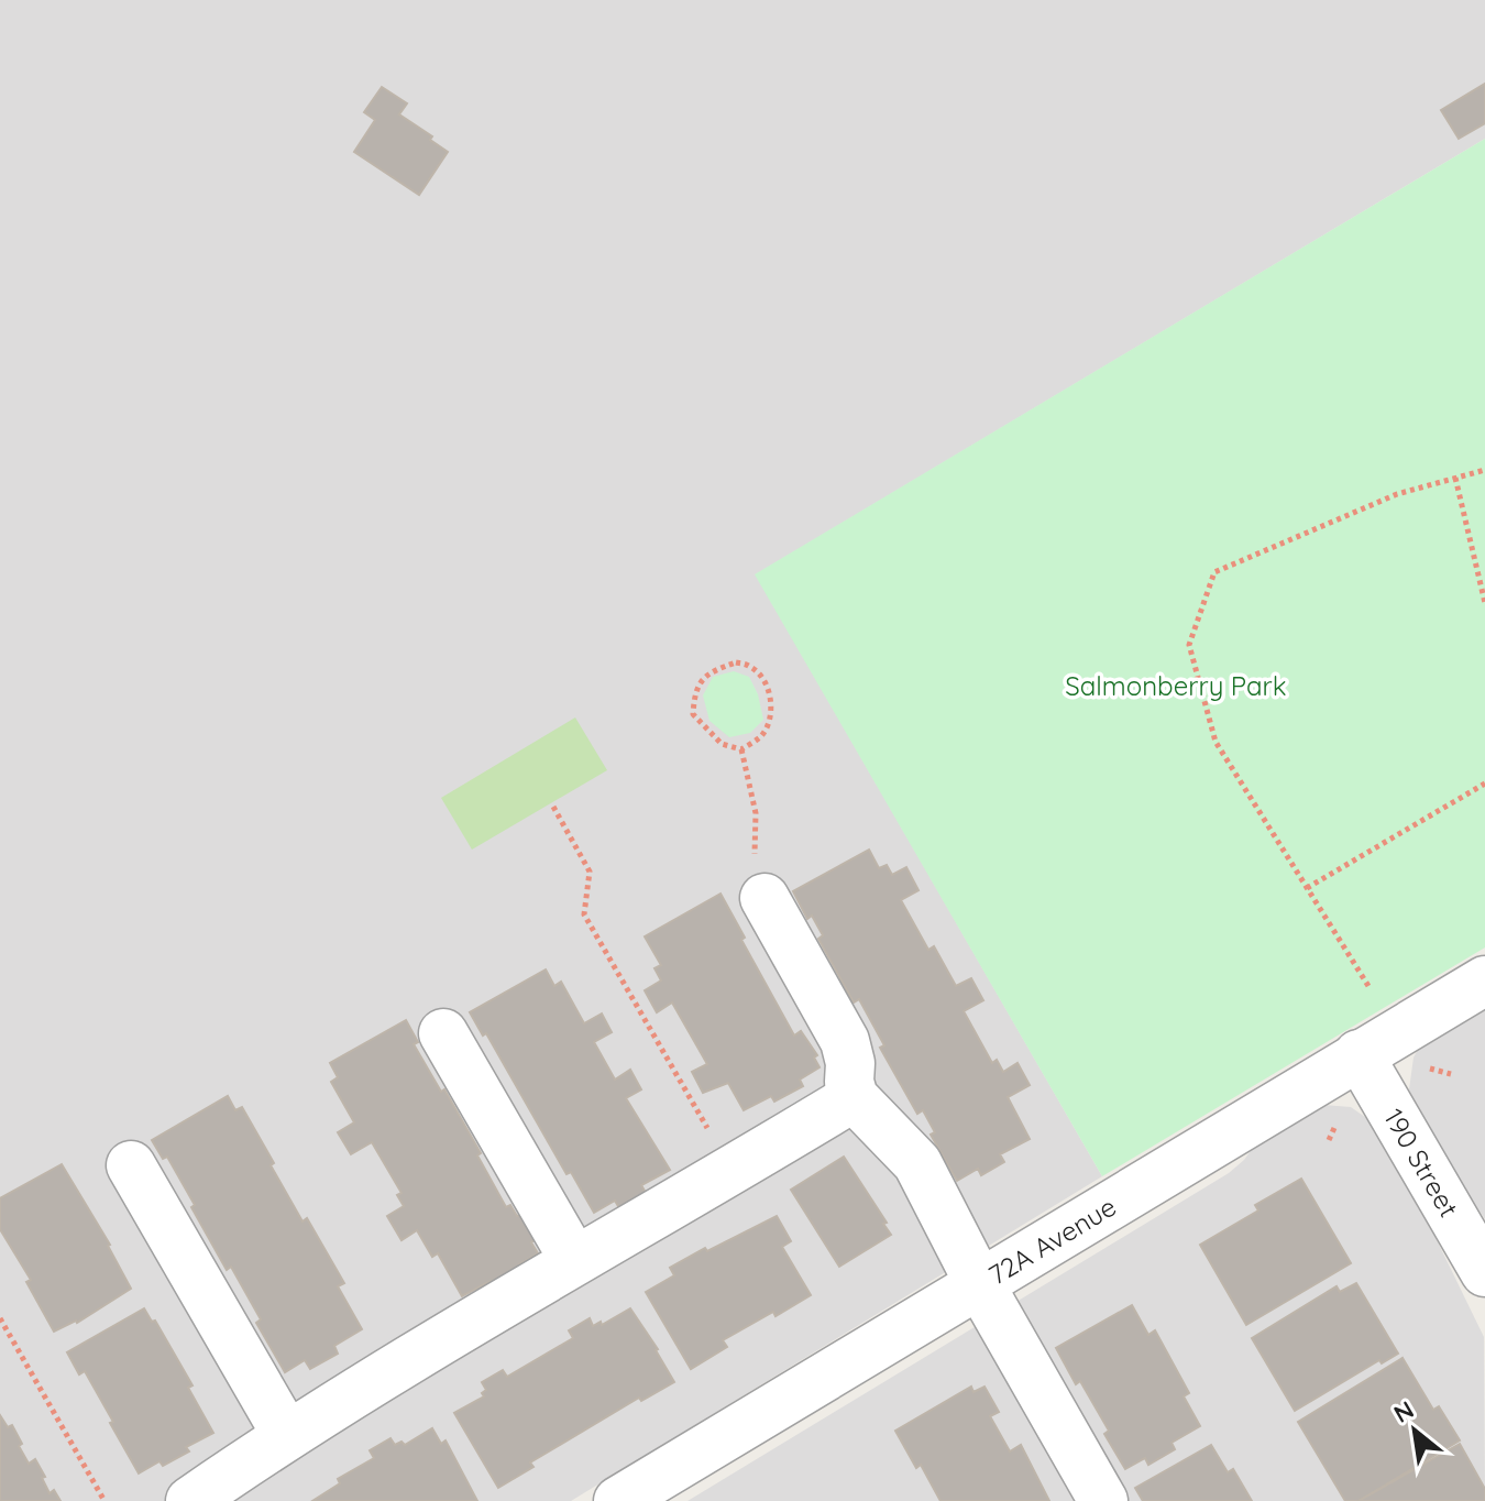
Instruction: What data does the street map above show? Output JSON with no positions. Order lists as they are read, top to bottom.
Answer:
{
  "streets": {
    "street": ["190 Street", "72A Avenue"]
  },
  "crossings": [
    ["190 Street", "72A Avenue"]
  ],
  "parks": ["Salmonberry Park"],
  "north": "top left"
}
